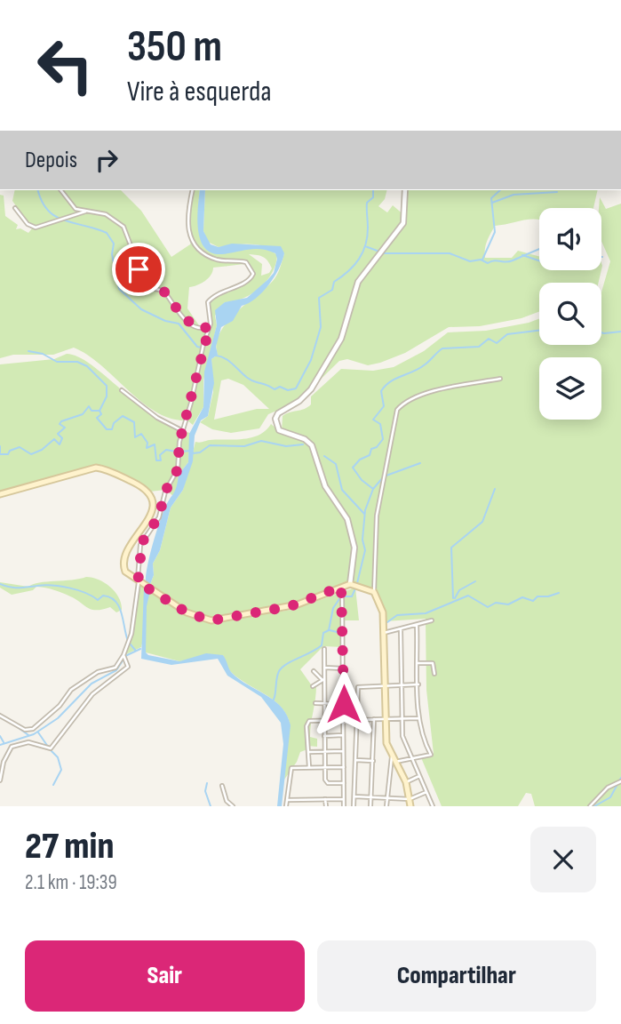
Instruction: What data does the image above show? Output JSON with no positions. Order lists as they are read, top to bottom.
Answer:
{
  "page": {
    "turn": ["350 m", "Vire à esquerda"],
    "then": "Depois",
    "heading": ["27 min", "2.1 km · 19:39"],
    "buttons": ["Sair", "Compartilhar"]
  }
}
